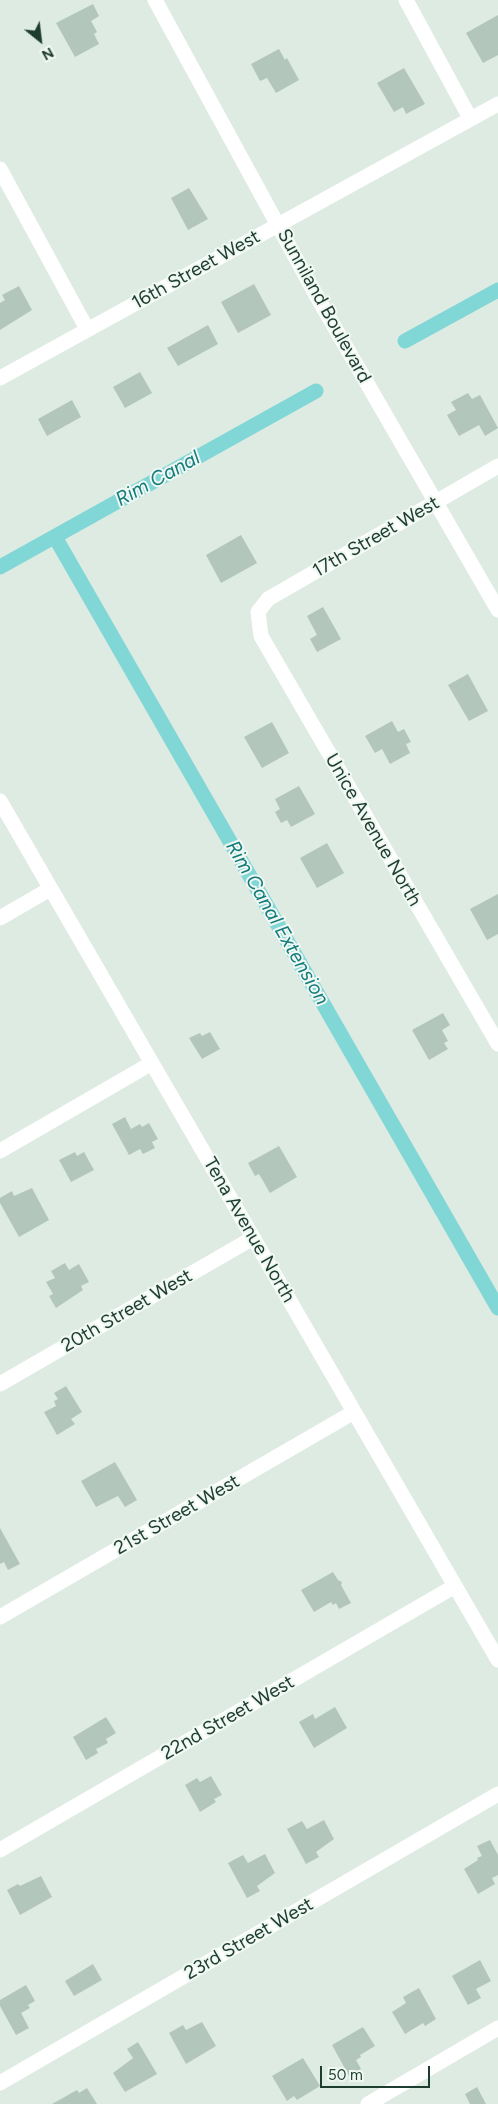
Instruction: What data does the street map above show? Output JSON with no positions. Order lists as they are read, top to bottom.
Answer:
{
  "streets": {
    "street": [
      "16th Street West",
      "Sunniland Boulevard",
      "17th Street West",
      "Unice Avenue North",
      "Tena Avenue North",
      "20th Street West",
      "21st Street West",
      "22nd Street West",
      "23rd Street West"
    ]
  },
  "crossings": [
    ["16th Street West", "Sunniland Boulevard"],
    ["Sunniland Boulevard", "17th Street West"],
    ["17th Street West", "Unice Avenue North"],
    ["Tena Avenue North", "20th Street West"],
    ["Tena Avenue North", "21st Street West"],
    ["Tena Avenue North", "22nd Street West"]
  ],
  "water": ["Rim Canal", "Rim Canal Extension"],
  "scale_bar": "50 m",
  "north": "bottom right"
}
